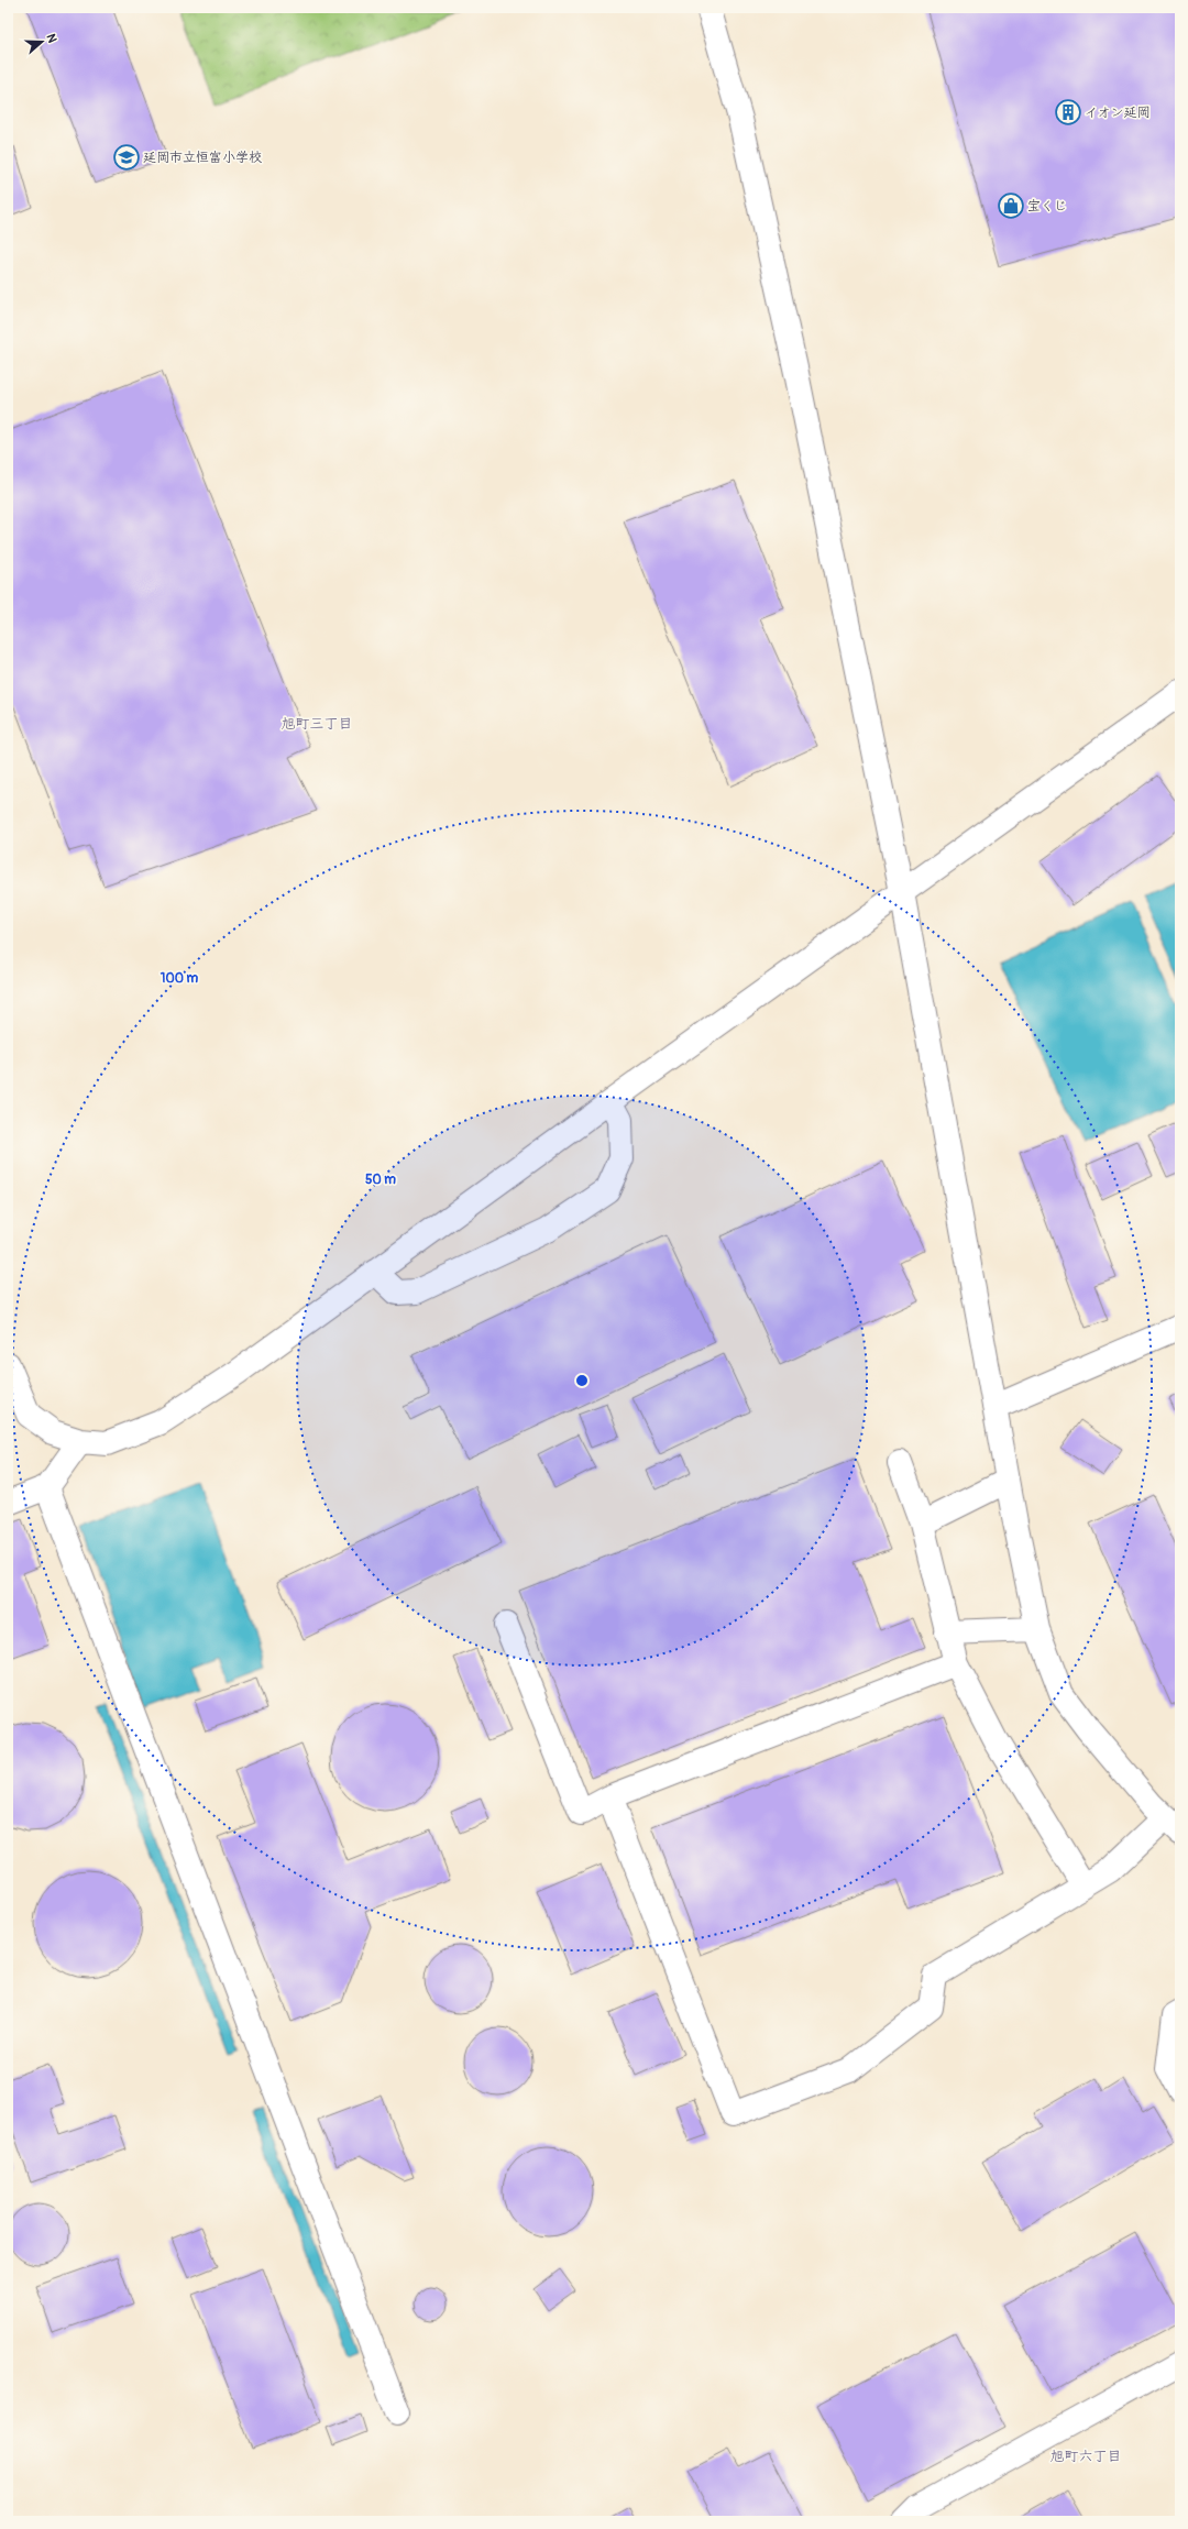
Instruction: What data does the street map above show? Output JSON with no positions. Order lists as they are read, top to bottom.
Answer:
{
  "districts": ["旭町三丁目", "旭町六丁目"],
  "places": {
    "building": ["イオン延岡"],
    "school or university": ["延岡市立恒富小学校"],
    "shop": ["宝くじ"]
  },
  "north": "right",
  "rings": ["100 m", "50 m"]
}
